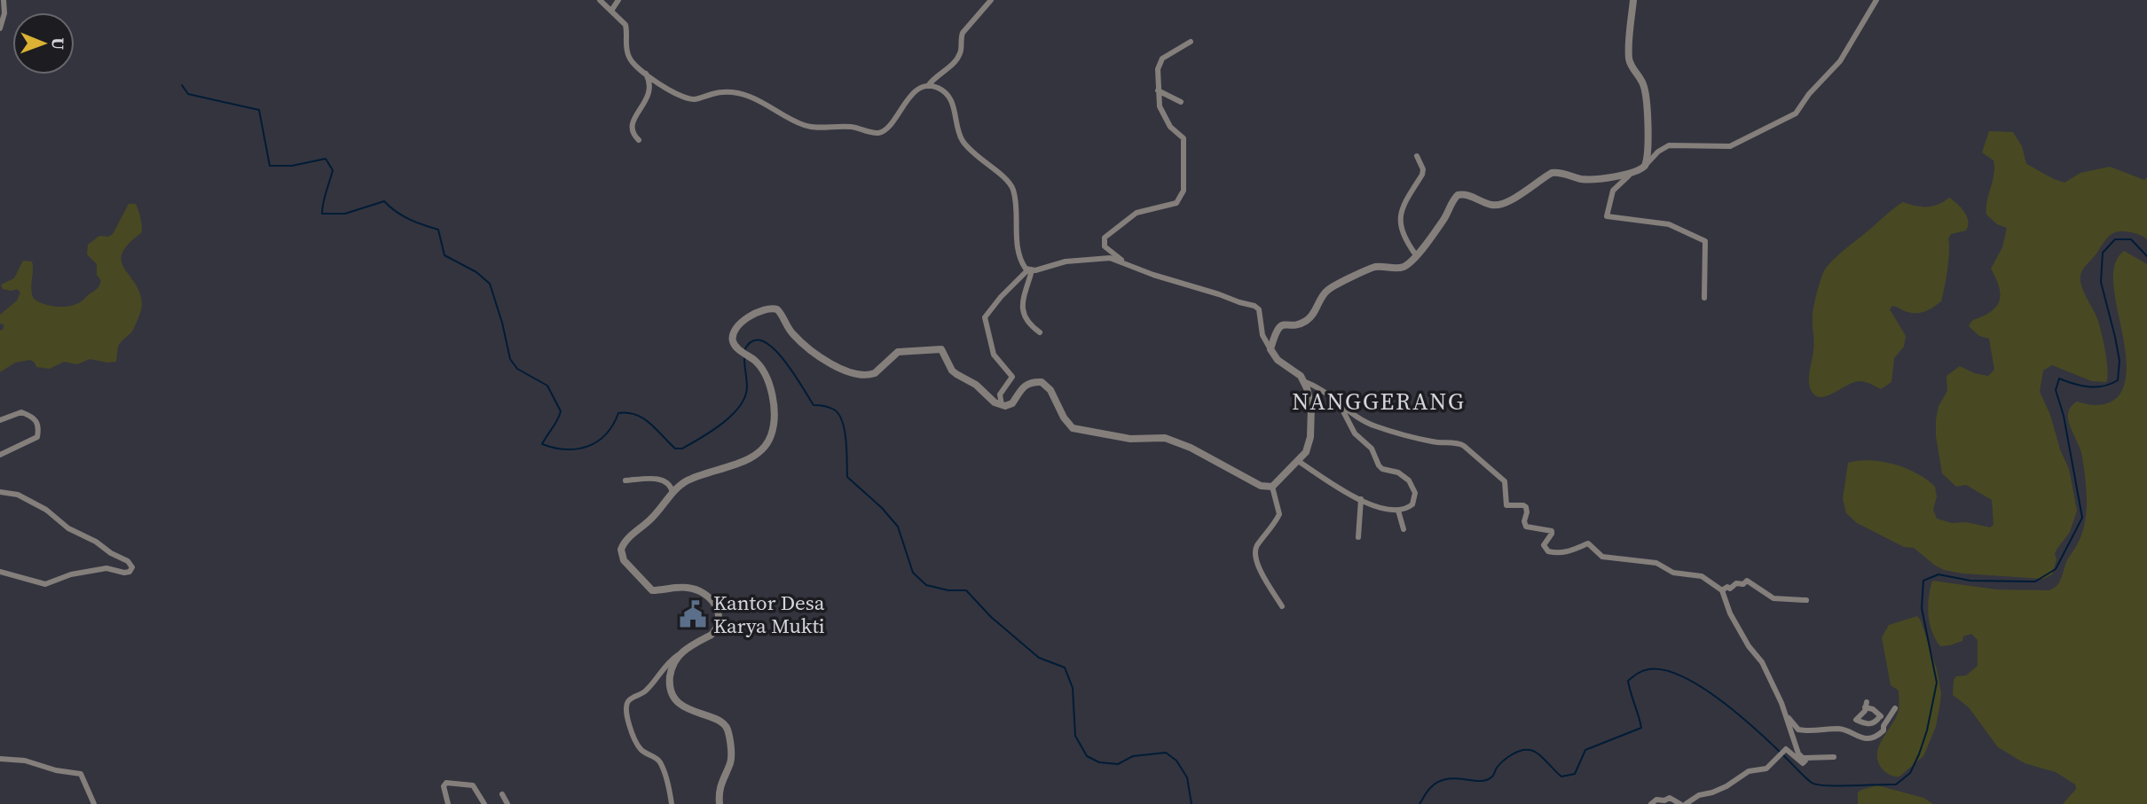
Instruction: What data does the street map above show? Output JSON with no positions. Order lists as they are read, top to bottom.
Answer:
{
  "districts": ["NANGGERANG"],
  "places": {
    "public building": ["Kantor Desa Karya Mukti"]
  },
  "north": "right"
}
